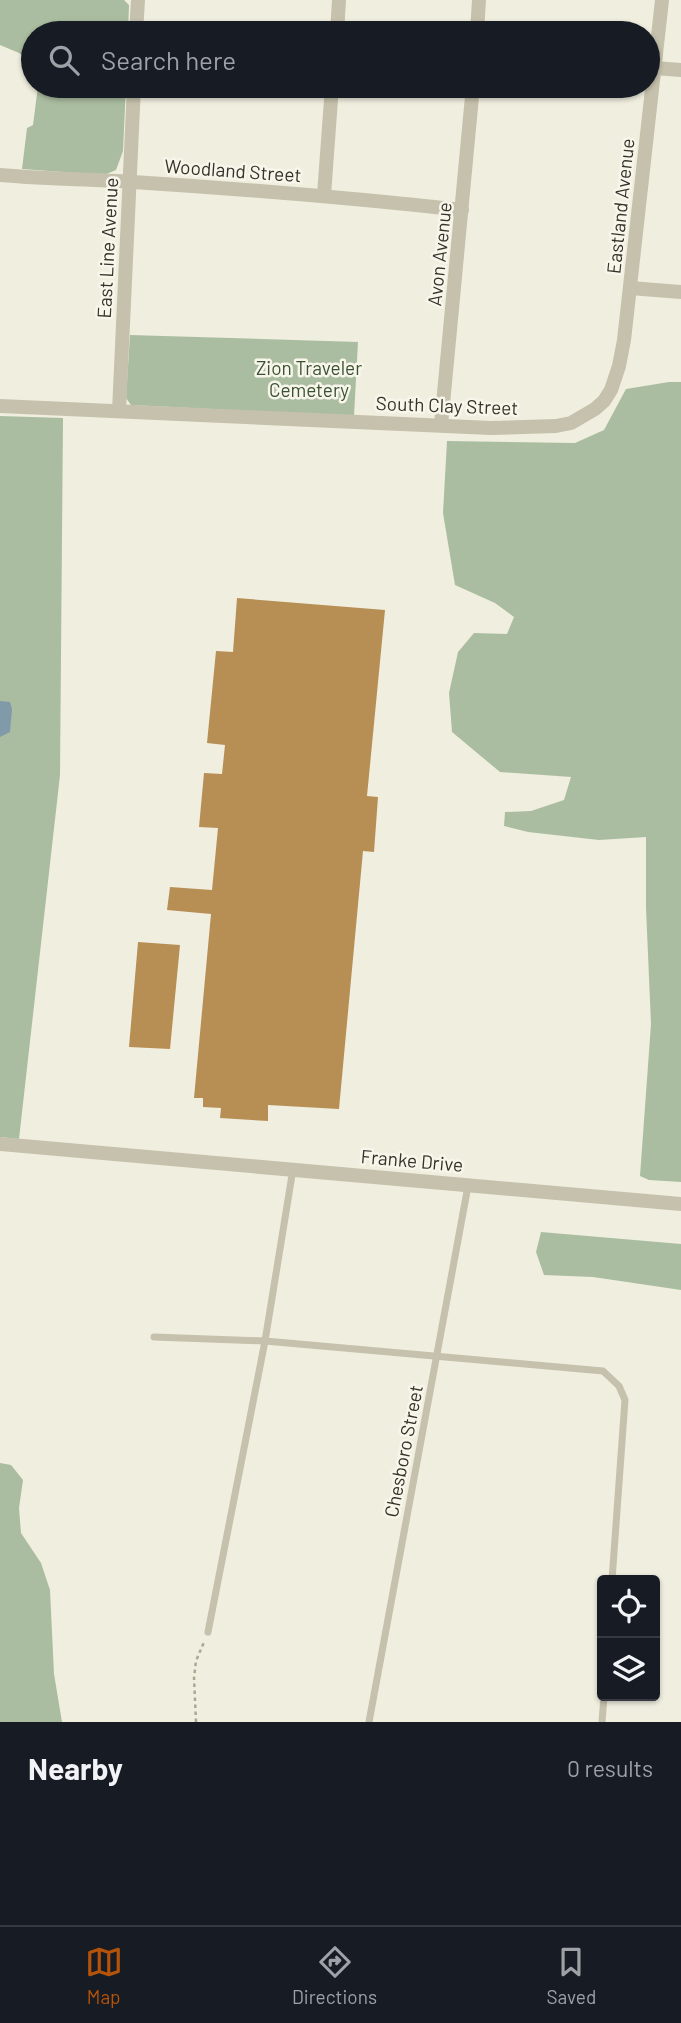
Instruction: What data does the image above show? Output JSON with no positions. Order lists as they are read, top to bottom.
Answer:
{
  "streets": {
    "street": [
      "Woodland Street",
      "Eastland Avenue",
      "East Line Avenue",
      "Avon Avenue",
      "South Clay Street",
      "Franke Drive"
    ],
    "lane": ["Chesboro Street"]
  },
  "crossings": [
    ["Woodland Street", "East Line Avenue"],
    ["Woodland Street", "Avon Avenue"],
    ["Eastland Avenue", "South Clay Street"],
    ["East Line Avenue", "South Clay Street"],
    ["Avon Avenue", "South Clay Street"],
    ["Franke Drive", "Chesboro Street"]
  ],
  "parks": ["Zion Traveler Cemetery"],
  "page": {
    "search": "Search here",
    "heading": ["Nearby", "0 results"],
    "nav": ["Map", "Directions", "Saved"]
  }
}
